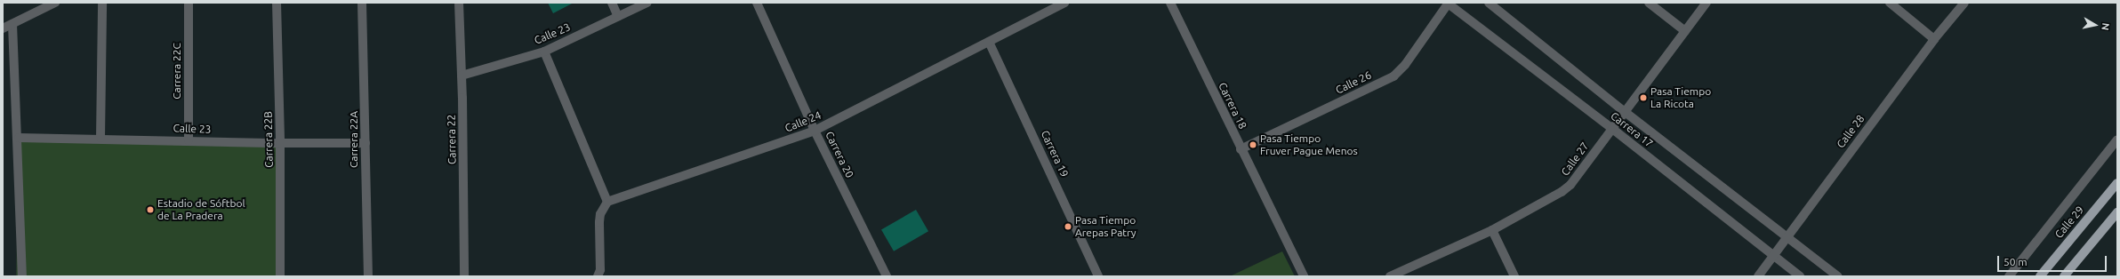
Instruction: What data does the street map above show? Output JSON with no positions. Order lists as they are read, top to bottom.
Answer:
{
  "streets": {
    "main road": ["Calle 29"],
    "street": [
      "Calle 23",
      "Carrera 22C",
      "Calle 26",
      "Carrera 18",
      "Calle 24",
      "Carrera 17",
      "Calle 28",
      "Carrera 22B",
      "Carrera 22A",
      "Carrera 22",
      "Carrera 19",
      "Carrera 20",
      "Calle 27"
    ]
  },
  "crossings": [
    ["Calle 23", "Carrera 22C"],
    ["Calle 23", "Carrera 22B"],
    ["Calle 23", "Carrera 22A"],
    ["Calle 23", "Carrera 22"],
    ["Calle 26", "Carrera 18"],
    ["Calle 26", "Carrera 17"],
    ["Calle 24", "Carrera 19"],
    ["Calle 24", "Carrera 20"],
    ["Carrera 17", "Calle 28"],
    ["Carrera 17", "Calle 27"]
  ],
  "places": [
    "Pasa Tiempo La Ricota",
    "Pasa Tiempo Fruver Pague Menos",
    "Estadio de Sóftbol de La Pradera",
    "Pasa Tiempo Arepas Patry"
  ],
  "scale_bar": "50 m",
  "north": "right"
}
